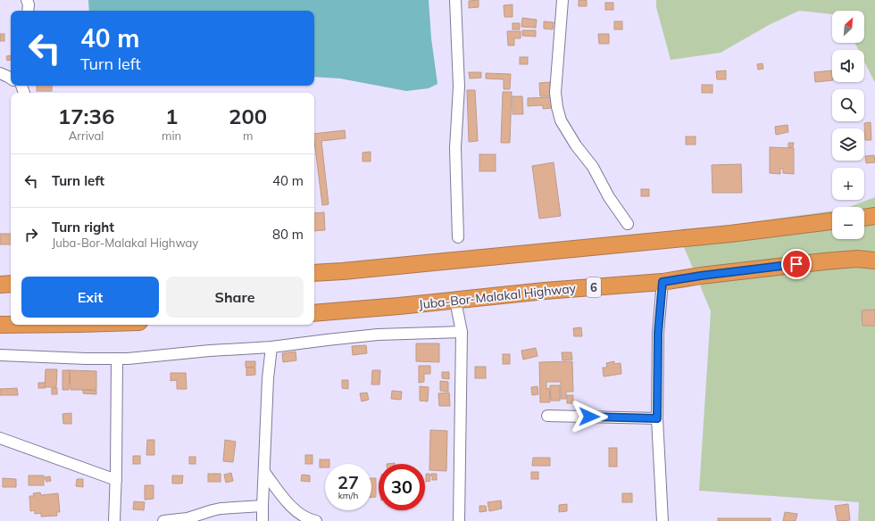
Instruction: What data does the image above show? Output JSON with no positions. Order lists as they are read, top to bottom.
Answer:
{
  "streets": {
    "highway": ["6", "Juba-Bor-Malakal Highway"]
  },
  "north": "top right",
  "page": {
    "map_buttons": ["+", "−"],
    "turn": ["40 m", "Turn left"],
    "eta": [
      "17:36",
      "Arrival",
      "1",
      "min",
      "200",
      "m"
    ],
    "list": [
      {
        "name": "Turn left",
        "value": "40 m"
      },
      {
        "name": "Turn right",
        "note": "Juba-Bor-Malakal Highway",
        "value": "80 m"
      }
    ],
    "buttons": ["Exit", "Share"],
    "speed": "27 km/h",
    "limit": "30"
  }
}
